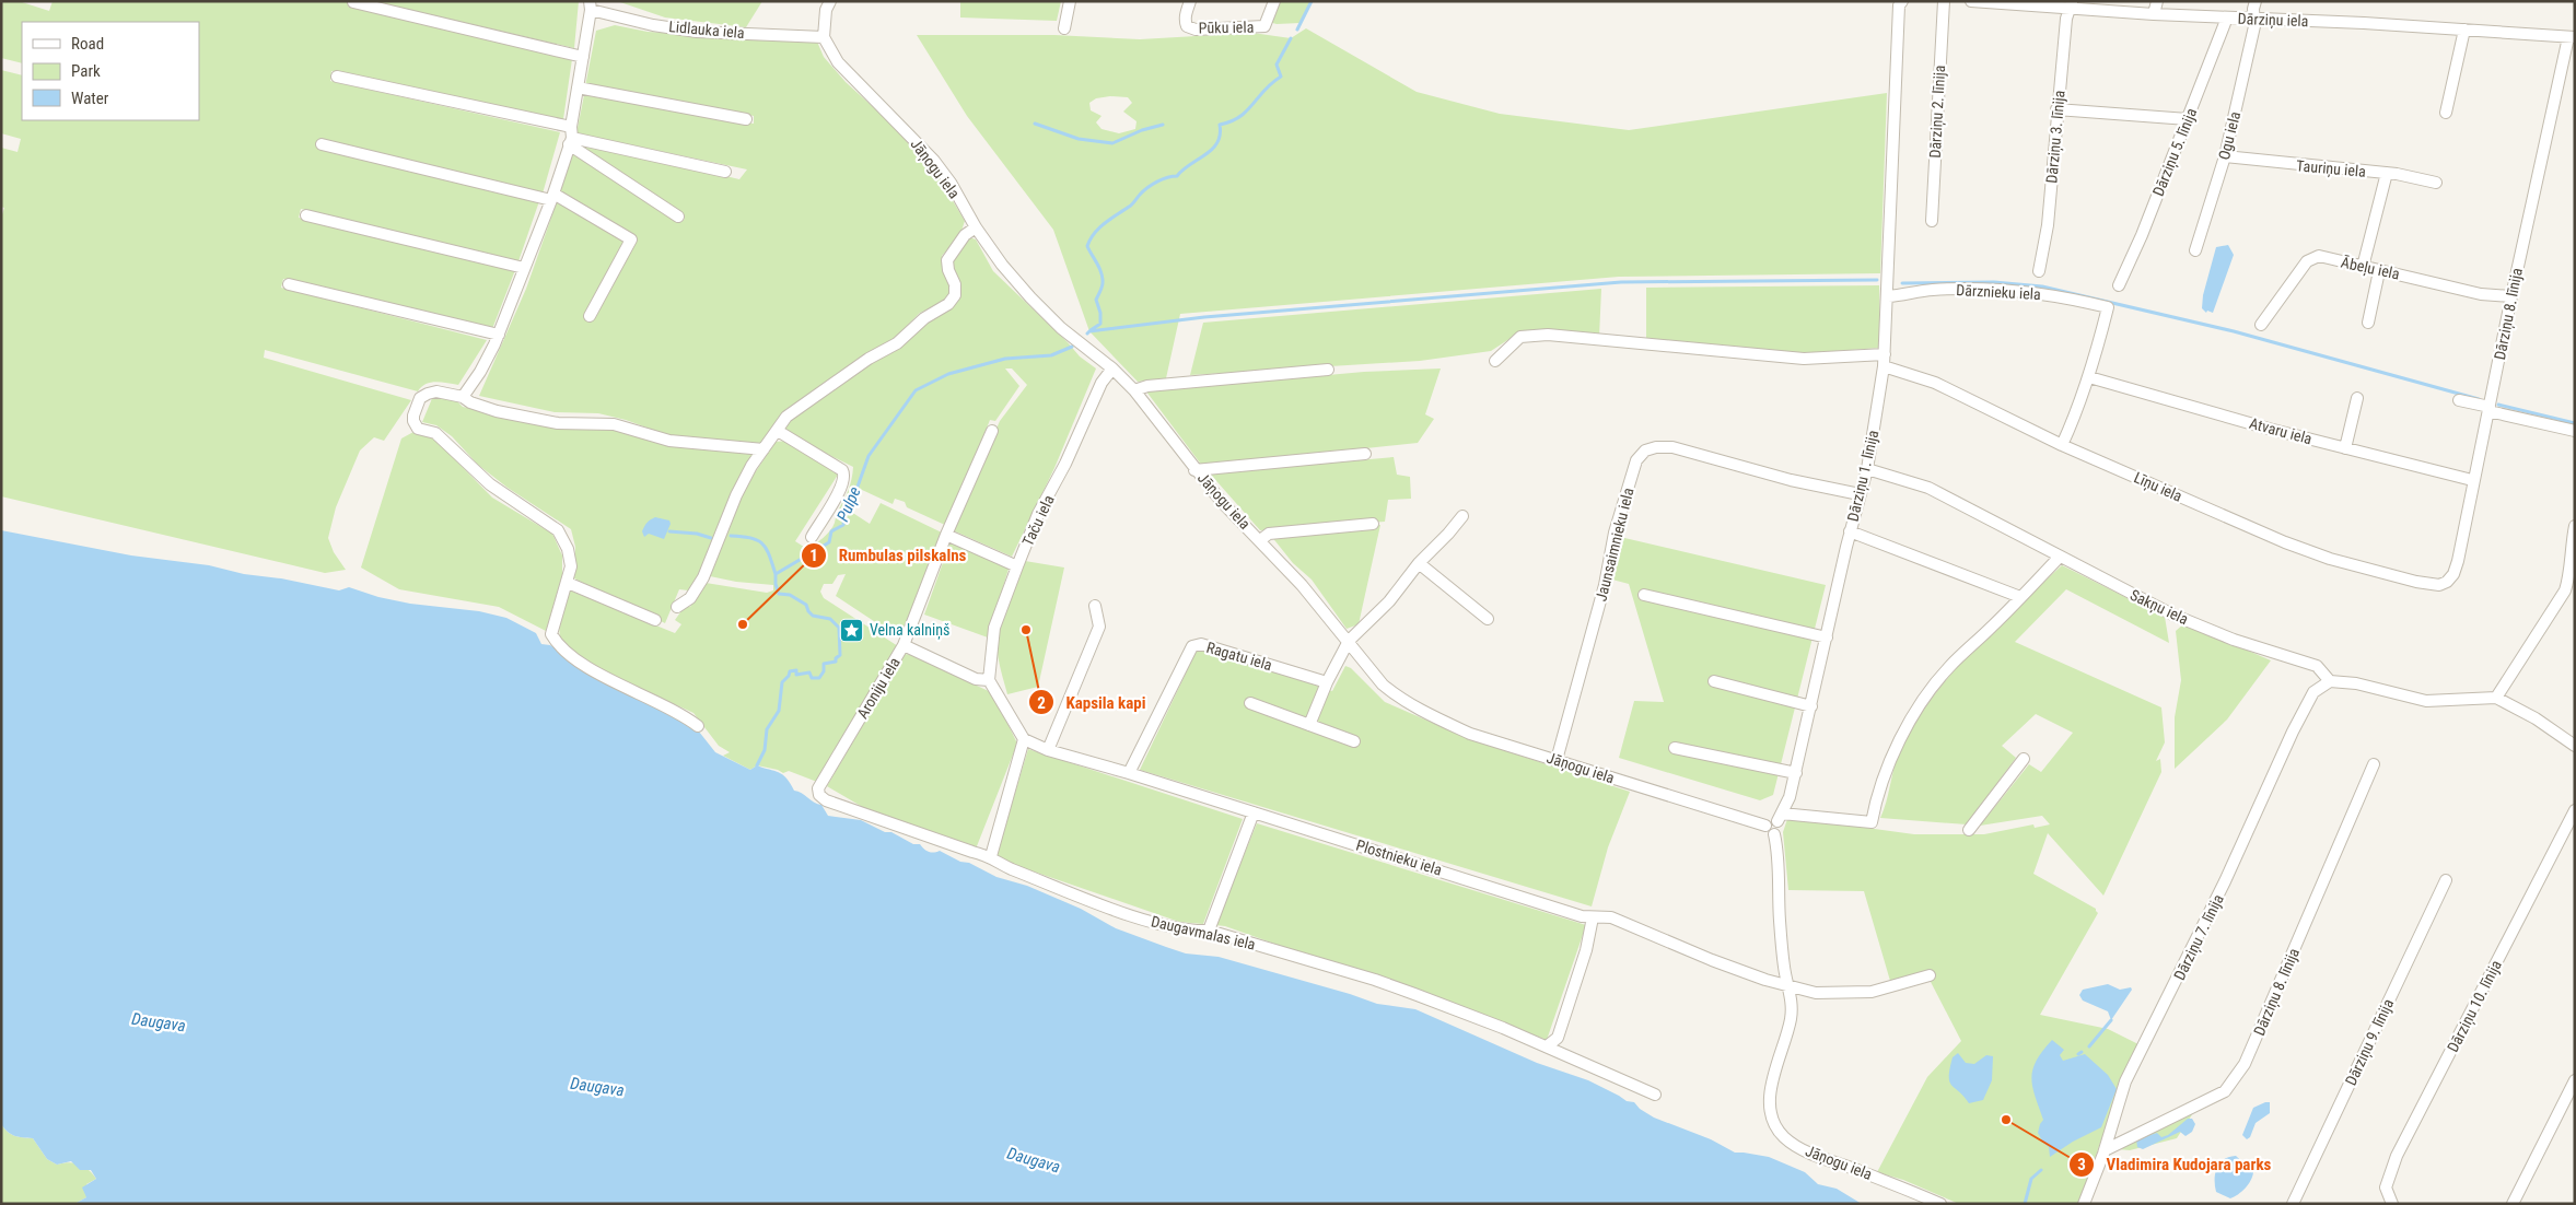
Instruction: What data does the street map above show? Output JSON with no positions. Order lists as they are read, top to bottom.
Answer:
{
  "streets": {
    "street": [
      "Dārziņu iela",
      "Pūku iela",
      "Lidlauka iela",
      "Dārziņu 2. līnija",
      "Ogu iela",
      "Dārziņu 3. līnija",
      "Dārziņu 5. līnija",
      "Jāņogu iela",
      "Tauriņu iela",
      "Ābeļu iela",
      "Dārznieku iela",
      "Dārziņu 8. līnija",
      "Atvaru iela",
      "Dārziņu 1. līnija",
      "Līņu iela",
      "Taču iela",
      "Jaunsaimnieku iela",
      "Sakņu iela",
      "Ragatu iela",
      "Aroniju iela",
      "Plostnieku iela",
      "Daugavmalas iela",
      "Dārziņu 7. līnija",
      "Dārziņu 10. līnija",
      "Dārziņu 9. līnija"
    ]
  },
  "crossings": [
    ["Dārziņu iela", "Ogu iela"],
    ["Dārziņu iela", "Dārziņu 3. līnija"],
    ["Dārziņu iela", "Dārziņu 5. līnija"],
    ["Dārziņu iela", "Dārziņu 8. līnija"],
    ["Lidlauka iela", "Jāņogu iela"],
    ["Ogu iela", "Tauriņu iela"],
    ["Jāņogu iela", "Dārziņu 1. līnija"],
    ["Jāņogu iela", "Taču iela"],
    ["Jāņogu iela", "Jaunsaimnieku iela"],
    ["Jāņogu iela", "Plostnieku iela"],
    ["Ābeļu iela", "Dārziņu 8. līnija"],
    ["Dārznieku iela", "Atvaru iela"],
    ["Dārznieku iela", "Dārziņu 1. līnija"],
    ["Dārziņu 8. līnija", "Atvaru iela"],
    ["Dārziņu 8. līnija", "Līņu iela"],
    ["Dārziņu 8. līnija", "Dārziņu 7. līnija"],
    ["Dārziņu 1. līnija", "Līņu iela"],
    ["Dārziņu 1. līnija", "Jaunsaimnieku iela"],
    ["Dārziņu 1. līnija", "Sakņu iela"],
    ["Sakņu iela", "Dārziņu 7. līnija"],
    ["Ragatu iela", "Plostnieku iela"],
    ["Aroniju iela", "Daugavmalas iela"]
  ],
  "water": ["Pulpe", "Daugava"],
  "places": {
    "other": ["Rumbulas pilskalns", "Kapsila kapi", "Vladimira Kudojara parks"],
    "place": ["Velna kalniņš"]
  },
  "legend": ["Road", "Park", "Water"]
}
